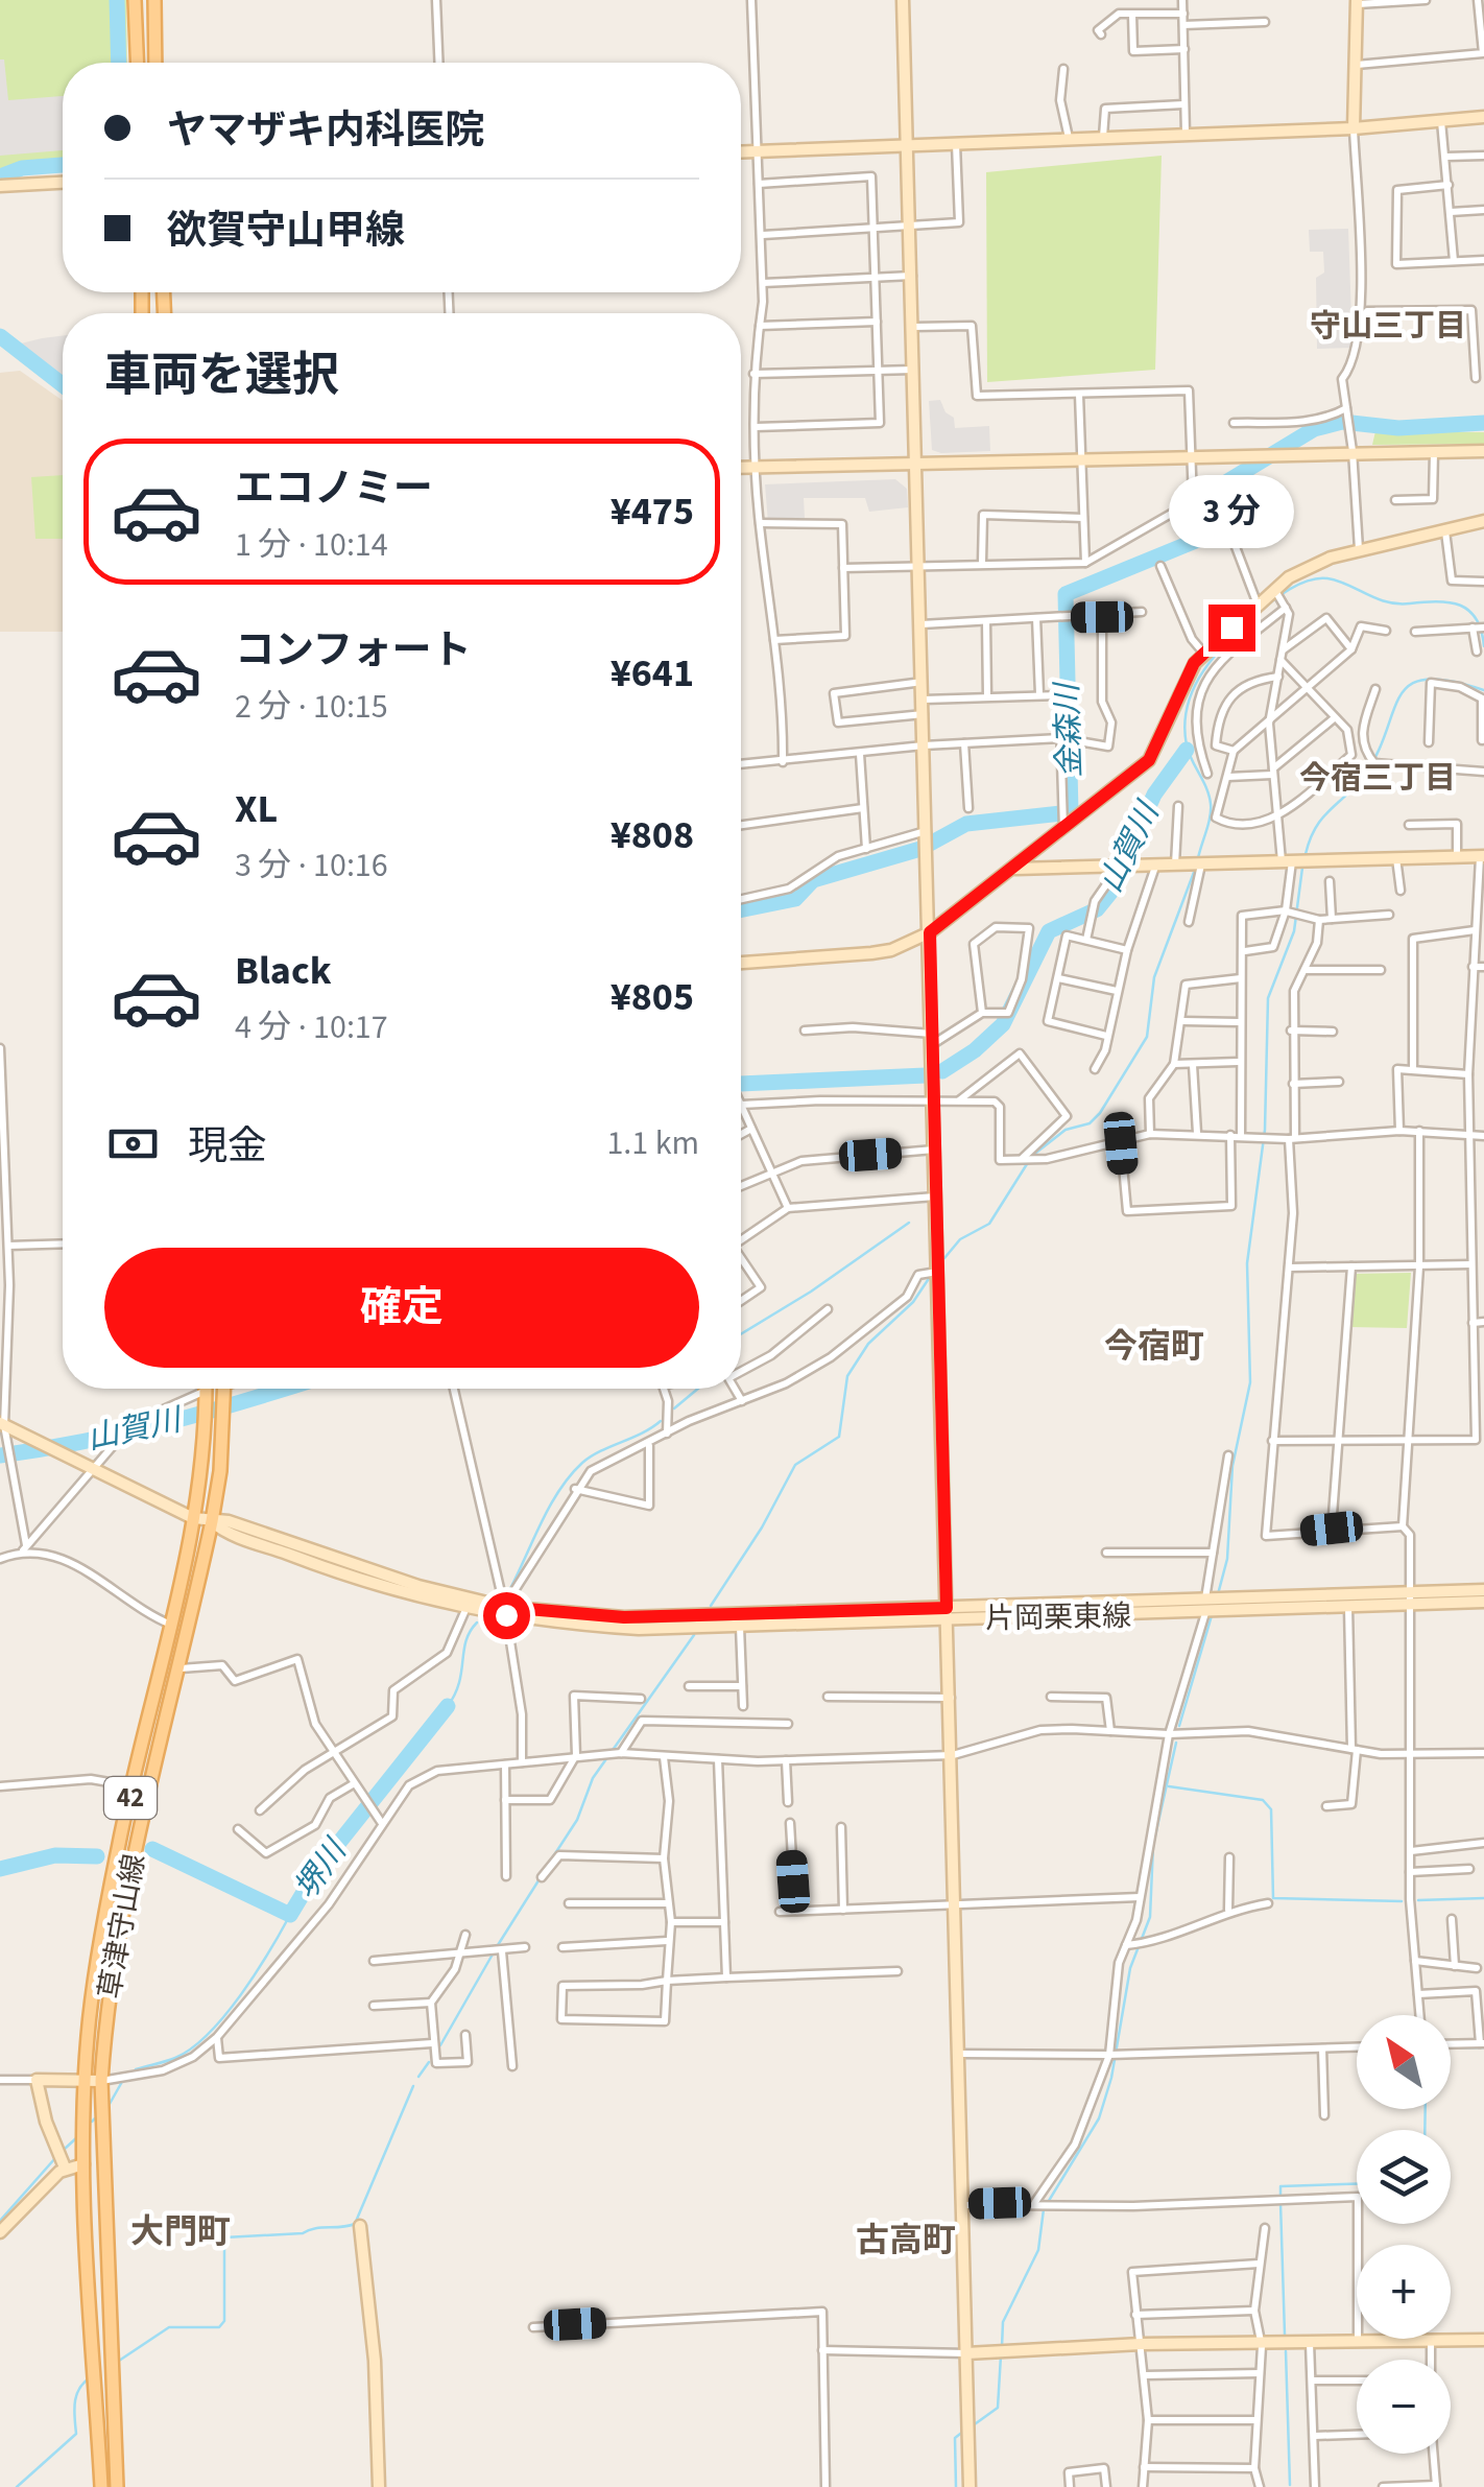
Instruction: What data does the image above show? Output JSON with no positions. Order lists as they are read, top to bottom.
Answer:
{
  "streets": {
    "main road": ["42", "草津守山線"],
    "street": ["片岡栗東線"]
  },
  "crossings": [
    ["片岡栗東線", "草津守山線"]
  ],
  "districts": [
    "守山三丁目",
    "今宿三丁目",
    "今宿町",
    "大門町",
    "古高町"
  ],
  "water": ["金森川", "山賀川", "堺川"],
  "north": "top left",
  "page": {
    "banner": ["ヤマザキ内科医院", "欲賀守山甲線"],
    "heading": "車両を選択",
    "list": [
      {
        "name": "エコノミー",
        "note": "1 分 · 10:14",
        "value": "¥475"
      },
      {
        "name": "コンフォート",
        "note": "2 分 · 10:15",
        "value": "¥641"
      },
      {
        "name": "XL",
        "note": "3 分 · 10:16",
        "value": "¥808"
      },
      {
        "name": "Black",
        "note": "4 分 · 10:17",
        "value": "¥805"
      }
    ],
    "bubble": "3 分",
    "pay": ["現金", "1.1 km"],
    "buttons": "確定",
    "map_buttons": ["+", "−"]
  }
}
